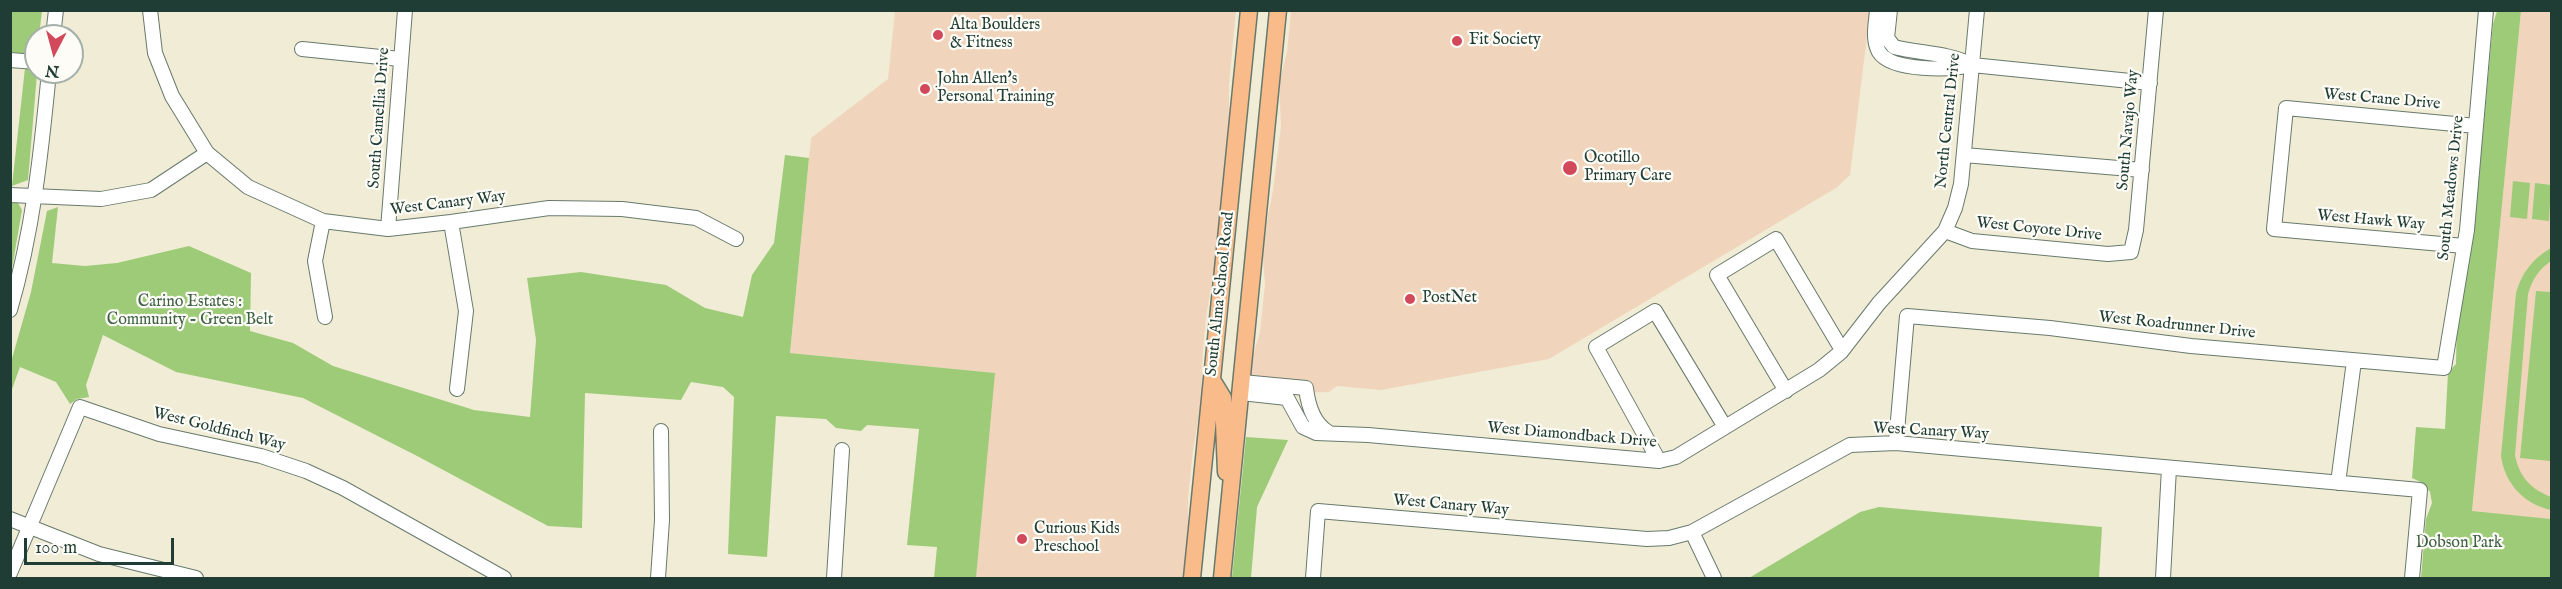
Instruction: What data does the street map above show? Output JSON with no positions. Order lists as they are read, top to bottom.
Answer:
{
  "streets": {
    "main road": ["South Alma School Road"],
    "street": [
      "West Crane Drive",
      "South Camellia Drive",
      "North Central Drive",
      "South Navajo Way",
      "South Meadows Drive",
      "West Canary Way",
      "West Hawk Way",
      "West Coyote Drive",
      "West Roadrunner Drive",
      "West Goldfinch Way",
      "West Diamondback Drive"
    ]
  },
  "crossings": [
    ["West Crane Drive", "South Meadows Drive"],
    ["West Crane Drive", "West Hawk Way"],
    ["South Camellia Drive", "West Canary Way"],
    ["North Central Drive", "West Coyote Drive"],
    ["North Central Drive", "West Diamondback Drive"],
    ["South Navajo Way", "West Coyote Drive"],
    ["South Meadows Drive", "West Hawk Way"],
    ["South Meadows Drive", "West Roadrunner Drive"],
    ["West Canary Way", "West Roadrunner Drive"],
    ["South Alma School Road", "West Diamondback Drive"]
  ],
  "parks": ["Carino Estates : Community - Green Belt", "Dobson Park"],
  "places": [
    "Alta Boulders & Fitness",
    "Fit Society",
    "John Allen's Personal Training",
    "Ocotillo Primary Care",
    "PostNet",
    "Curious Kids Preschool"
  ],
  "scale_bar": "100 m",
  "north": "bottom"
}
